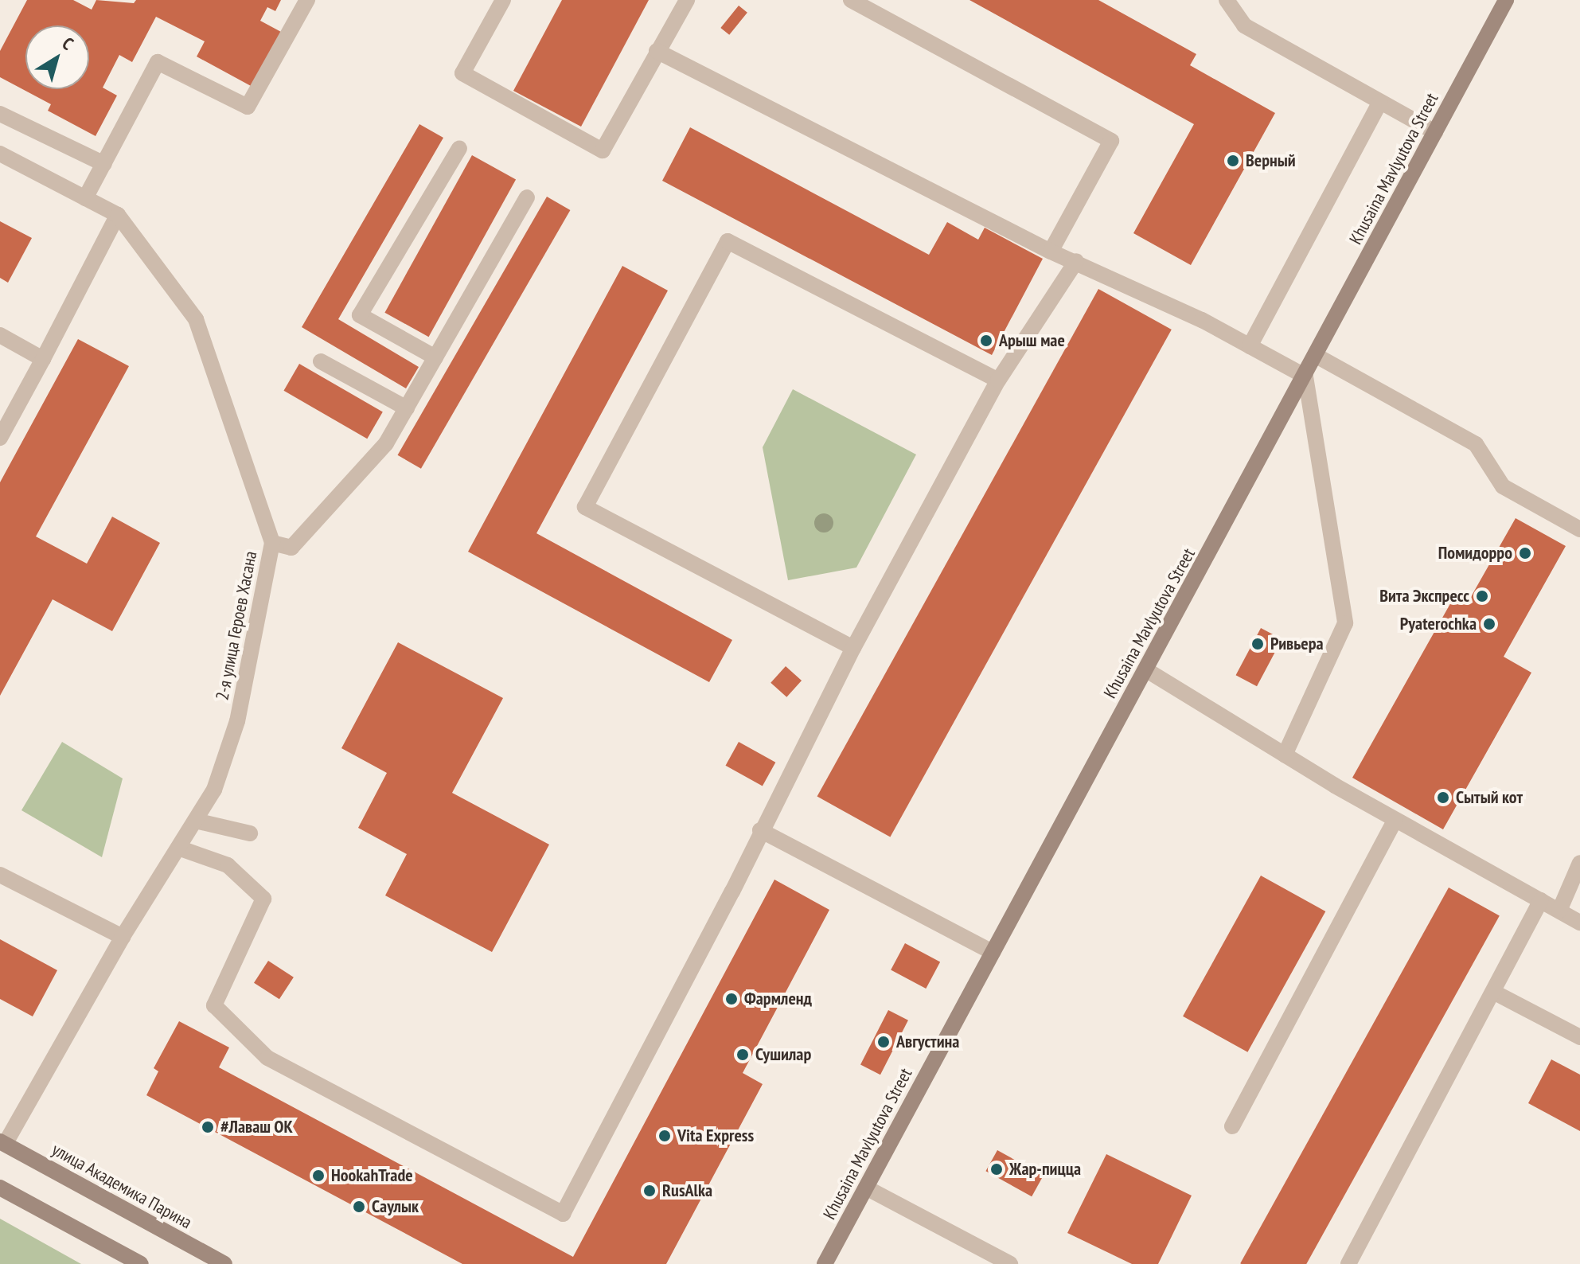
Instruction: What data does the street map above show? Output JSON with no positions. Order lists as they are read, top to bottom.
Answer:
{
  "streets": {
    "street": ["Khusaina Mavlyutova Street", "2-я улица Героев Хасана", "улица Академика Парина"]
  },
  "crossings": [
    ["2-я улица Героев Хасана", "улица Академика Парина"]
  ],
  "places": [
    "Верный",
    "Арыш мае",
    "Помидорро",
    "Вита Экспресс",
    "Pyaterochka",
    "Ривьера",
    "Сытый кот",
    "Фармленд",
    "Августина",
    "Сушилар",
    "#Лаваш ОК",
    "Vita Express",
    "Жар-пицца",
    "HookahTrade",
    "RusAlka",
    "Саулык"
  ],
  "north": "top right"
}
